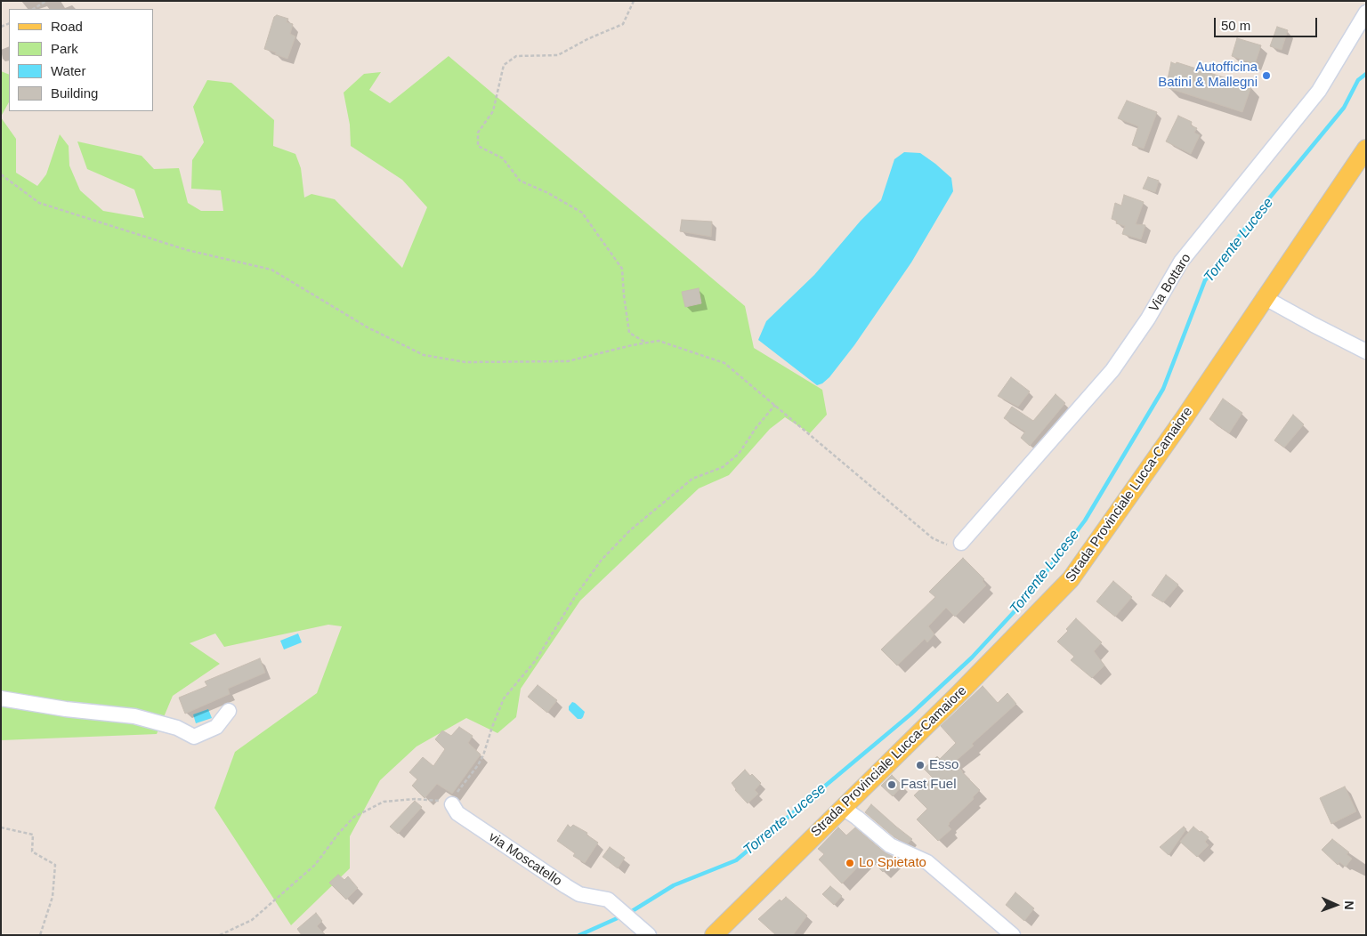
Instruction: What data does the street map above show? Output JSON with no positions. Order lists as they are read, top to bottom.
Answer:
{
  "streets": {
    "main road": ["Strada Provinciale Lucca-Camaiore"],
    "street": ["Via Bottaro", "via Moscatello"]
  },
  "water": ["Torrente Lucese"],
  "places": [
    "Autofficina Batini & Mallegni",
    "Esso",
    "Fast Fuel",
    "Lo Spietato"
  ],
  "legend": [
    "Road",
    "Park",
    "Water",
    "Building"
  ],
  "scale_bar": "50 m",
  "north": "right"
}
